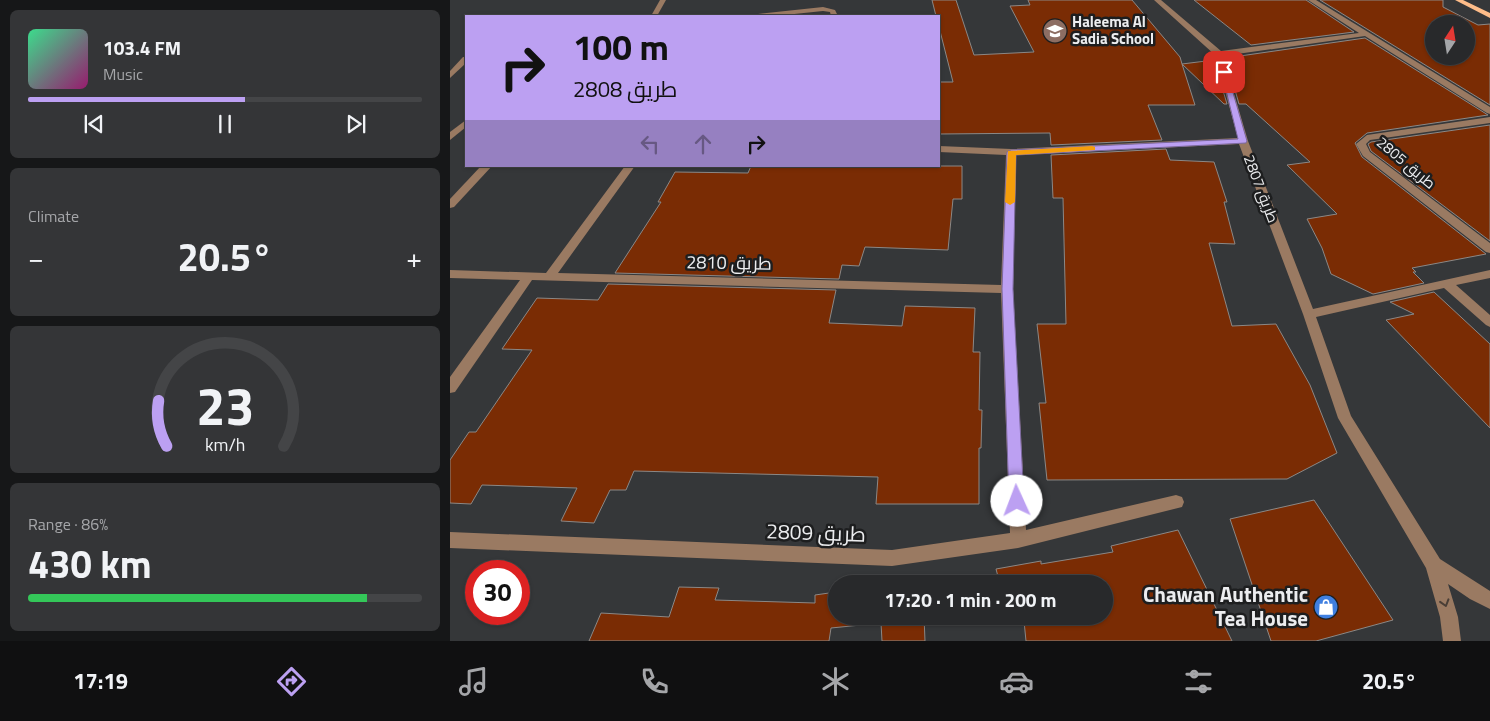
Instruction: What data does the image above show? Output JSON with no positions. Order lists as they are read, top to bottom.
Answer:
{
  "streets": {
    "street": [
      "طريق 2805",
      "طريق 2807",
      "طريق 2810",
      "طريق 2809"
    ]
  },
  "places": {
    "school or university": ["Haleema Al Sadia School"],
    "shop": ["Chawan Authentic Tea House"]
  },
  "north": "top",
  "page": {
    "turn": ["100 m", "طريق 2808"],
    "song": ["103.4 FM", "Music"],
    "tile": [
      "Climate",
      ["Range · 86%", "430 km"]
    ],
    "heat": ["−", "20.5°", "+"],
    "limit": "30",
    "trip": "17:20 · 1 min · 200 m",
    "tabs": ["17:19", "20.5°"],
    "gauge": ["23", "km/h"]
  }
}
